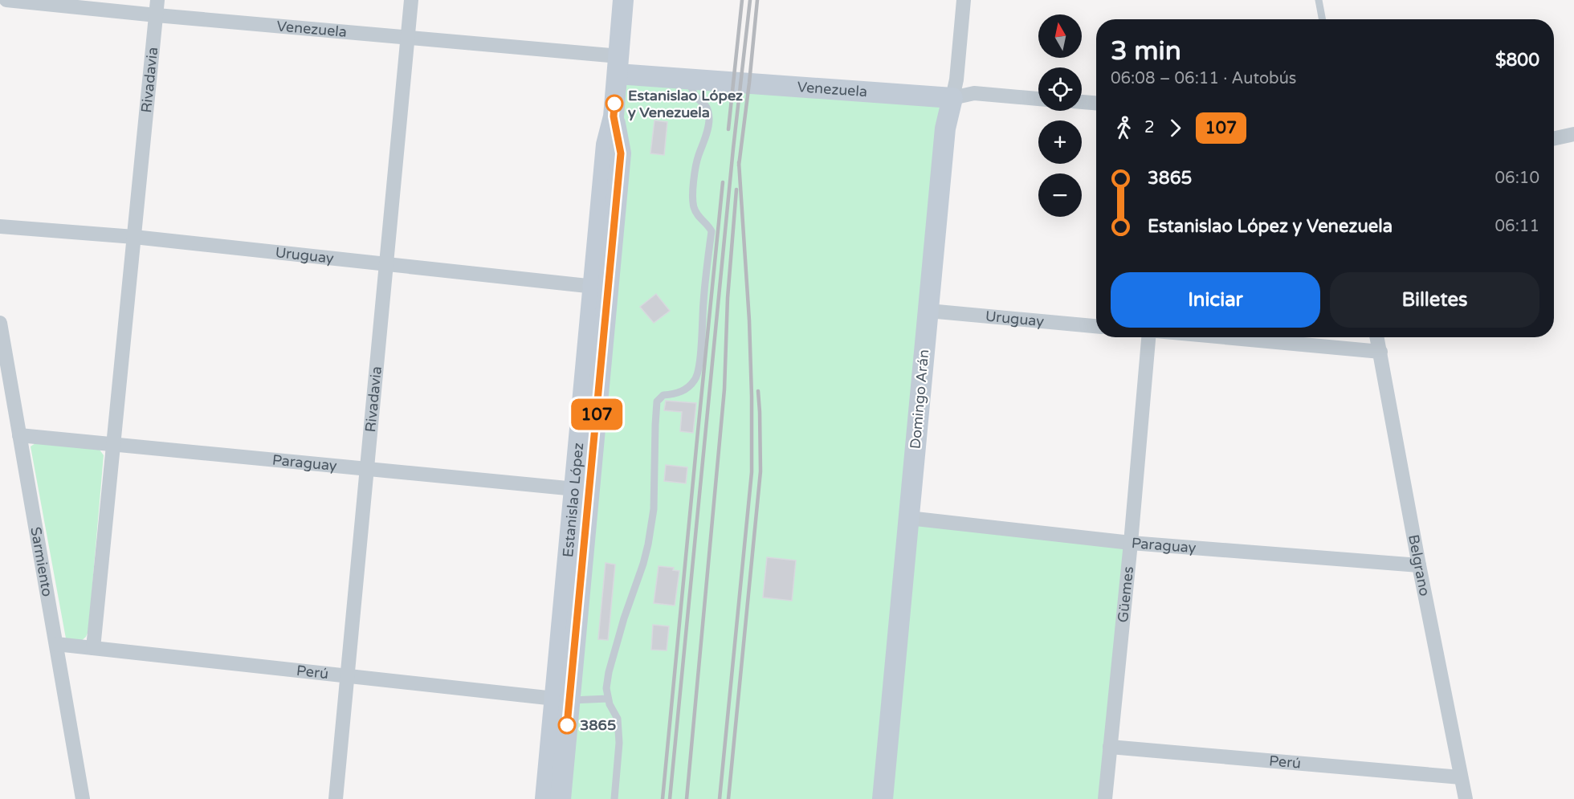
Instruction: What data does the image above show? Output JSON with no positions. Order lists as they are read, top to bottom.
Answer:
{
  "streets": {
    "street": [
      "Venezuela",
      "Rivadavia",
      "Uruguay",
      "Domingo Arán",
      "Paraguay",
      "Estanislao López",
      "Sarmiento",
      "Belgrano",
      "Güemes",
      "Perú"
    ]
  },
  "crossings": [
    ["Venezuela", "Rivadavia"],
    ["Venezuela", "Domingo Arán"],
    ["Venezuela", "Estanislao López"],
    ["Rivadavia", "Uruguay"],
    ["Rivadavia", "Paraguay"],
    ["Rivadavia", "Perú"],
    ["Uruguay", "Domingo Arán"],
    ["Uruguay", "Estanislao López"],
    ["Domingo Arán", "Paraguay"],
    ["Paraguay", "Estanislao López"],
    ["Paraguay", "Sarmiento"],
    ["Paraguay", "Belgrano"],
    ["Paraguay", "Güemes"],
    ["Estanislao López", "Perú"],
    ["Sarmiento", "Perú"],
    ["Belgrano", "Perú"],
    ["Güemes", "Perú"]
  ],
  "places": ["Estanislao López y Venezuela", "3865"],
  "lines": ["bus line 107"],
  "north": "top",
  "page": {
    "on_map": "107",
    "map_buttons": ["+", "−"],
    "heading": ["3 min", "06:08 – 06:11 · Autobús", "$800"],
    "legs": ["2", "107"],
    "list": [
      {
        "name": "3865",
        "value": "06:10"
      },
      {
        "name": "Estanislao López y Venezuela",
        "value": "06:11"
      }
    ],
    "buttons": ["Iniciar", "Billetes"]
  }
}
